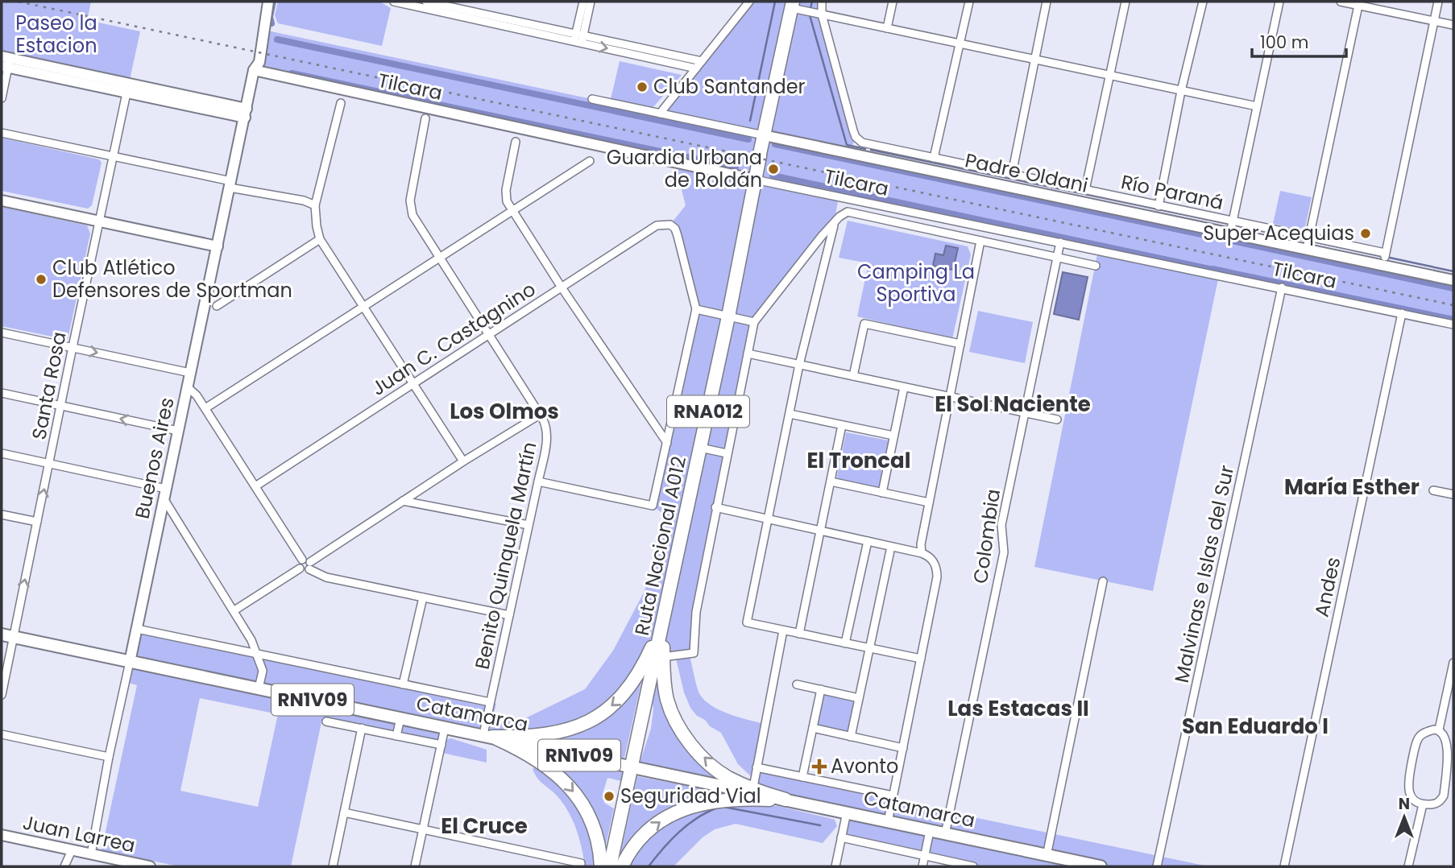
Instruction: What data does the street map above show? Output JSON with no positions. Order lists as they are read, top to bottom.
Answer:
{
  "streets": {
    "highway": ["RNA012", "Ruta Nacional A012"],
    "main road": [
      "Tilcara",
      "Padre Oldani",
      "Buenos Aires",
      "RN1V09",
      "Catamarca",
      "RN1v09",
      "Juan Larrea"
    ],
    "street": [
      "Río Paraná",
      "Juan C. Castagnino",
      "Santa Rosa",
      "Colombia",
      "Benito Quinquela Martín",
      "Malvinas e Islas del Sur",
      "Andes"
    ]
  },
  "crossings": [
    ["Tilcara", "Buenos Aires"],
    ["Tilcara", "Colombia"],
    ["Tilcara", "Ruta Nacional A012"],
    ["Tilcara", "Malvinas e Islas del Sur"],
    ["Tilcara", "Andes"],
    ["Padre Oldani", "Ruta Nacional A012"],
    ["Juan C. Castagnino", "Benito Quinquela Martín"],
    ["Santa Rosa", "Catamarca"],
    ["Buenos Aires", "Catamarca"],
    ["Buenos Aires", "Juan Larrea"],
    ["Colombia", "Catamarca"],
    ["Ruta Nacional A012", "Catamarca"],
    ["Benito Quinquela Martín", "Catamarca"]
  ],
  "districts": [
    "El Sol Naciente",
    "Los Olmos",
    "El Troncal",
    "María Esther",
    "Las Estacas II",
    "San Eduardo I",
    "El Cruce"
  ],
  "parks": ["Paseo la Estacion", "Camping La Sportiva"],
  "places": {
    "other": [
      "Club Santander",
      "Guardia Urbana de Roldán",
      "Super Acequias",
      "Club Atlético Defensores de Sportman",
      "Seguridad Vial"
    ],
    "health": ["Avonto"]
  },
  "scale_bar": "100 m",
  "north": "top"
}
